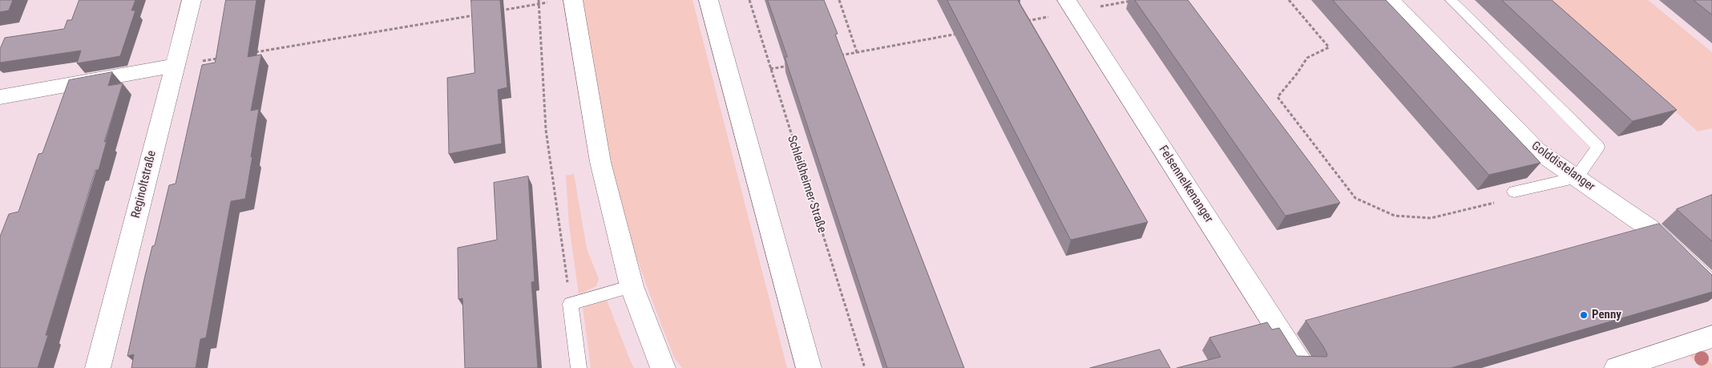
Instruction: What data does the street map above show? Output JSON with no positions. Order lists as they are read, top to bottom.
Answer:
{
  "streets": {
    "street": ["Golddistelanger", "Reginoltstraße", "Felsennelkenanger"],
    "path": ["Schleißheimer Straße"]
  },
  "places": ["Penny"]
}
